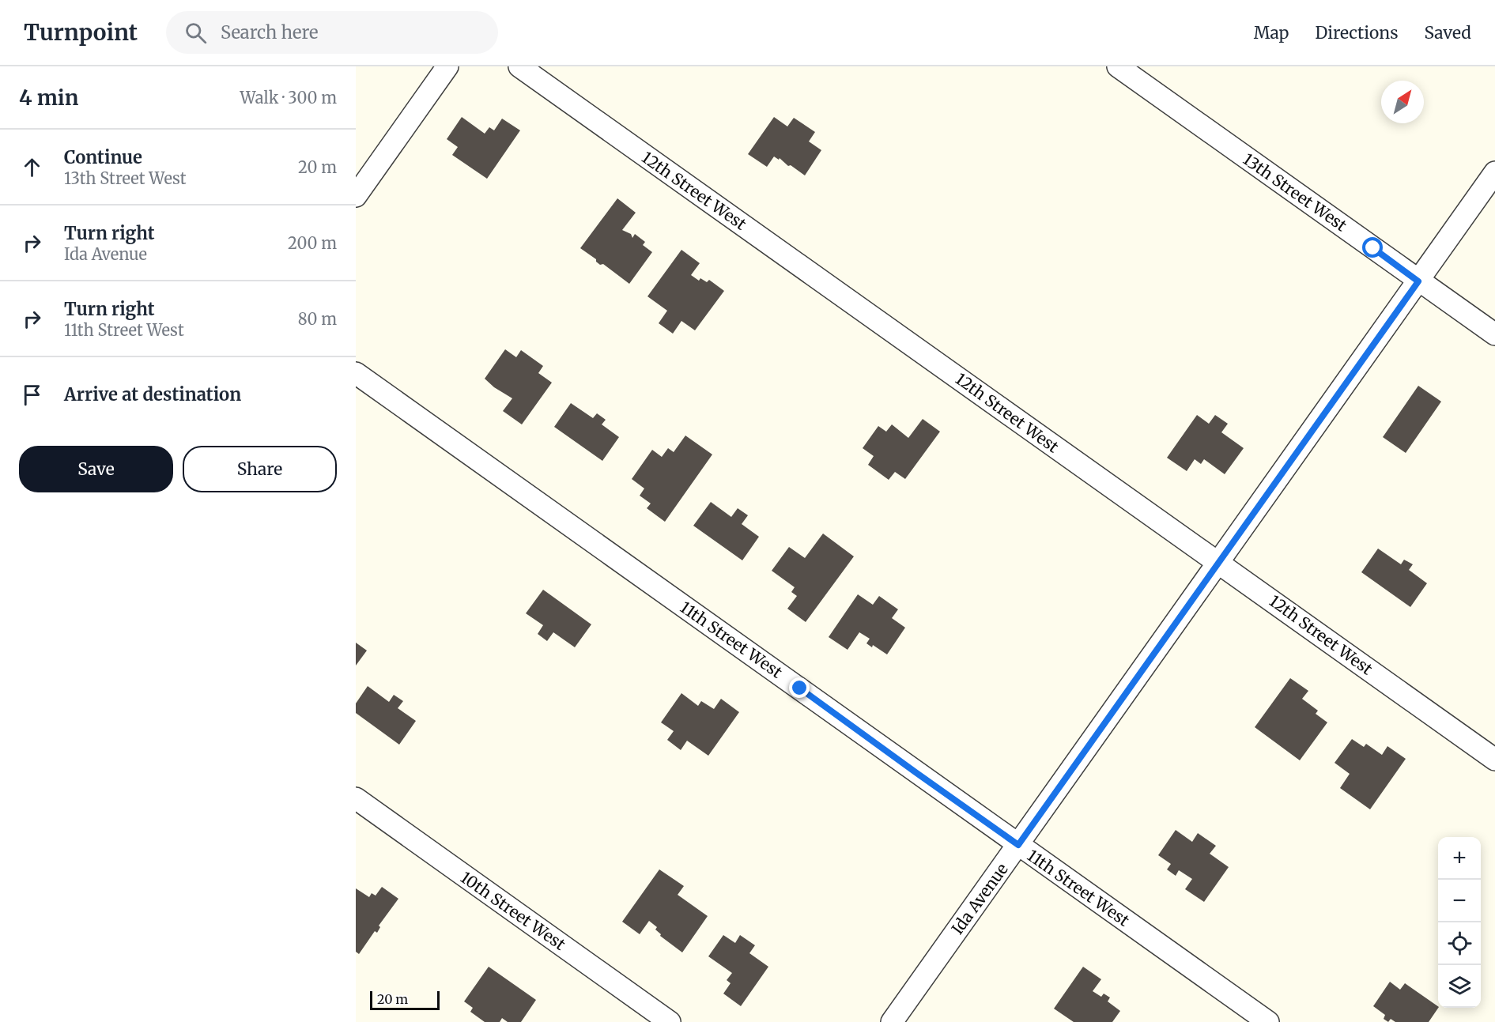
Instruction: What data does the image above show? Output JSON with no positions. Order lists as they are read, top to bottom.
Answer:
{
  "streets": {
    "street": [
      "12th Street West",
      "13th Street West",
      "11th Street West",
      "Ida Avenue",
      "10th Street West"
    ]
  },
  "crossings": [
    ["12th Street West", "Ida Avenue"],
    ["13th Street West", "Ida Avenue"],
    ["11th Street West", "Ida Avenue"]
  ],
  "scale_bar": "20 m",
  "north": "top right",
  "page": {
    "header": "Turnpoint",
    "search": "Search here",
    "nav": ["Map", "Directions", "Saved"],
    "heading": ["4 min", "Walk · 300 m"],
    "list": [
      ["Continue", "13th Street West", "20 m"],
      ["Turn right", "Ida Avenue", "200 m"],
      ["Turn right", "11th Street West", "80 m"],
      "Arrive at destination"
    ],
    "buttons": ["Save", "Share"],
    "map_buttons": ["+", "−"],
    "scale": "20 m"
  }
}
